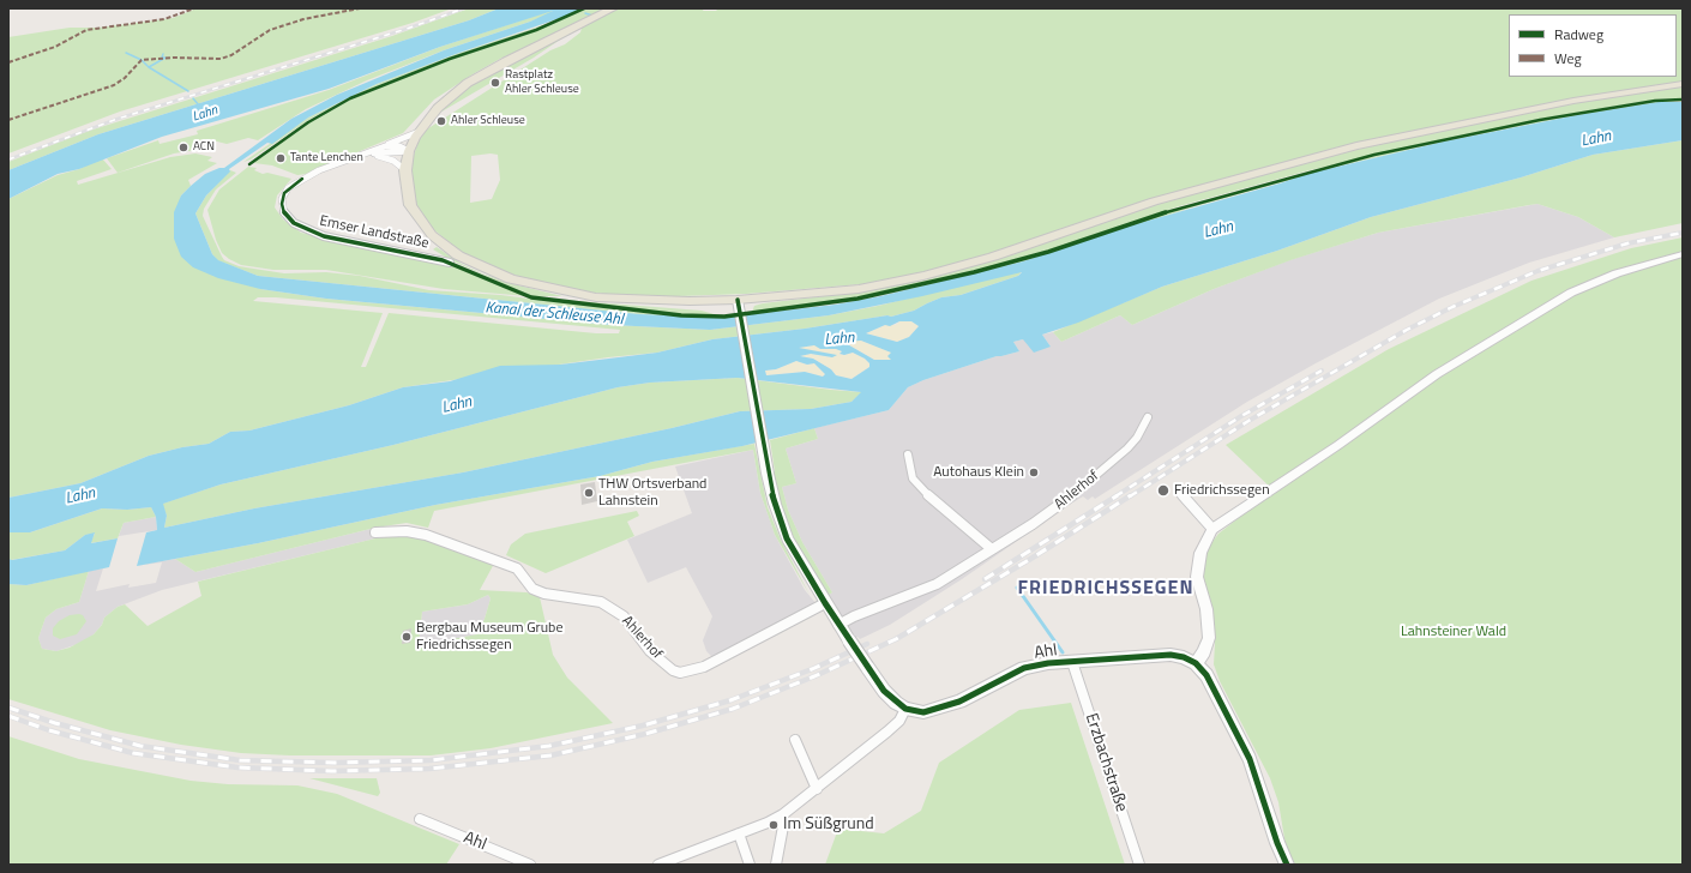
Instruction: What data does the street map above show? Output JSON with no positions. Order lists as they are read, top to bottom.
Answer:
{
  "streets": {
    "street": [
      "Emser Landstraße",
      "Ahlerhof",
      "Ahl",
      "Erzbachstraße"
    ]
  },
  "crossings": [
    ["Ahl", "Erzbachstraße"]
  ],
  "districts": ["FRIEDRICHSSEGEN"],
  "water": ["Lahn", "Kanal der Schleuse Ahl"],
  "parks": ["Lahnsteiner Wald"],
  "places": [
    "Rastplatz Ahler Schleuse",
    "Ahler Schleuse",
    "ACN",
    "Tante Lenchen",
    "Autohaus Klein",
    "Friedrichssegen",
    "THW Ortsverband Lahnstein",
    "Bergbau Museum Grube Friedrichssegen",
    "Im Süßgrund"
  ],
  "legend": ["Radweg", "Weg"]
}
